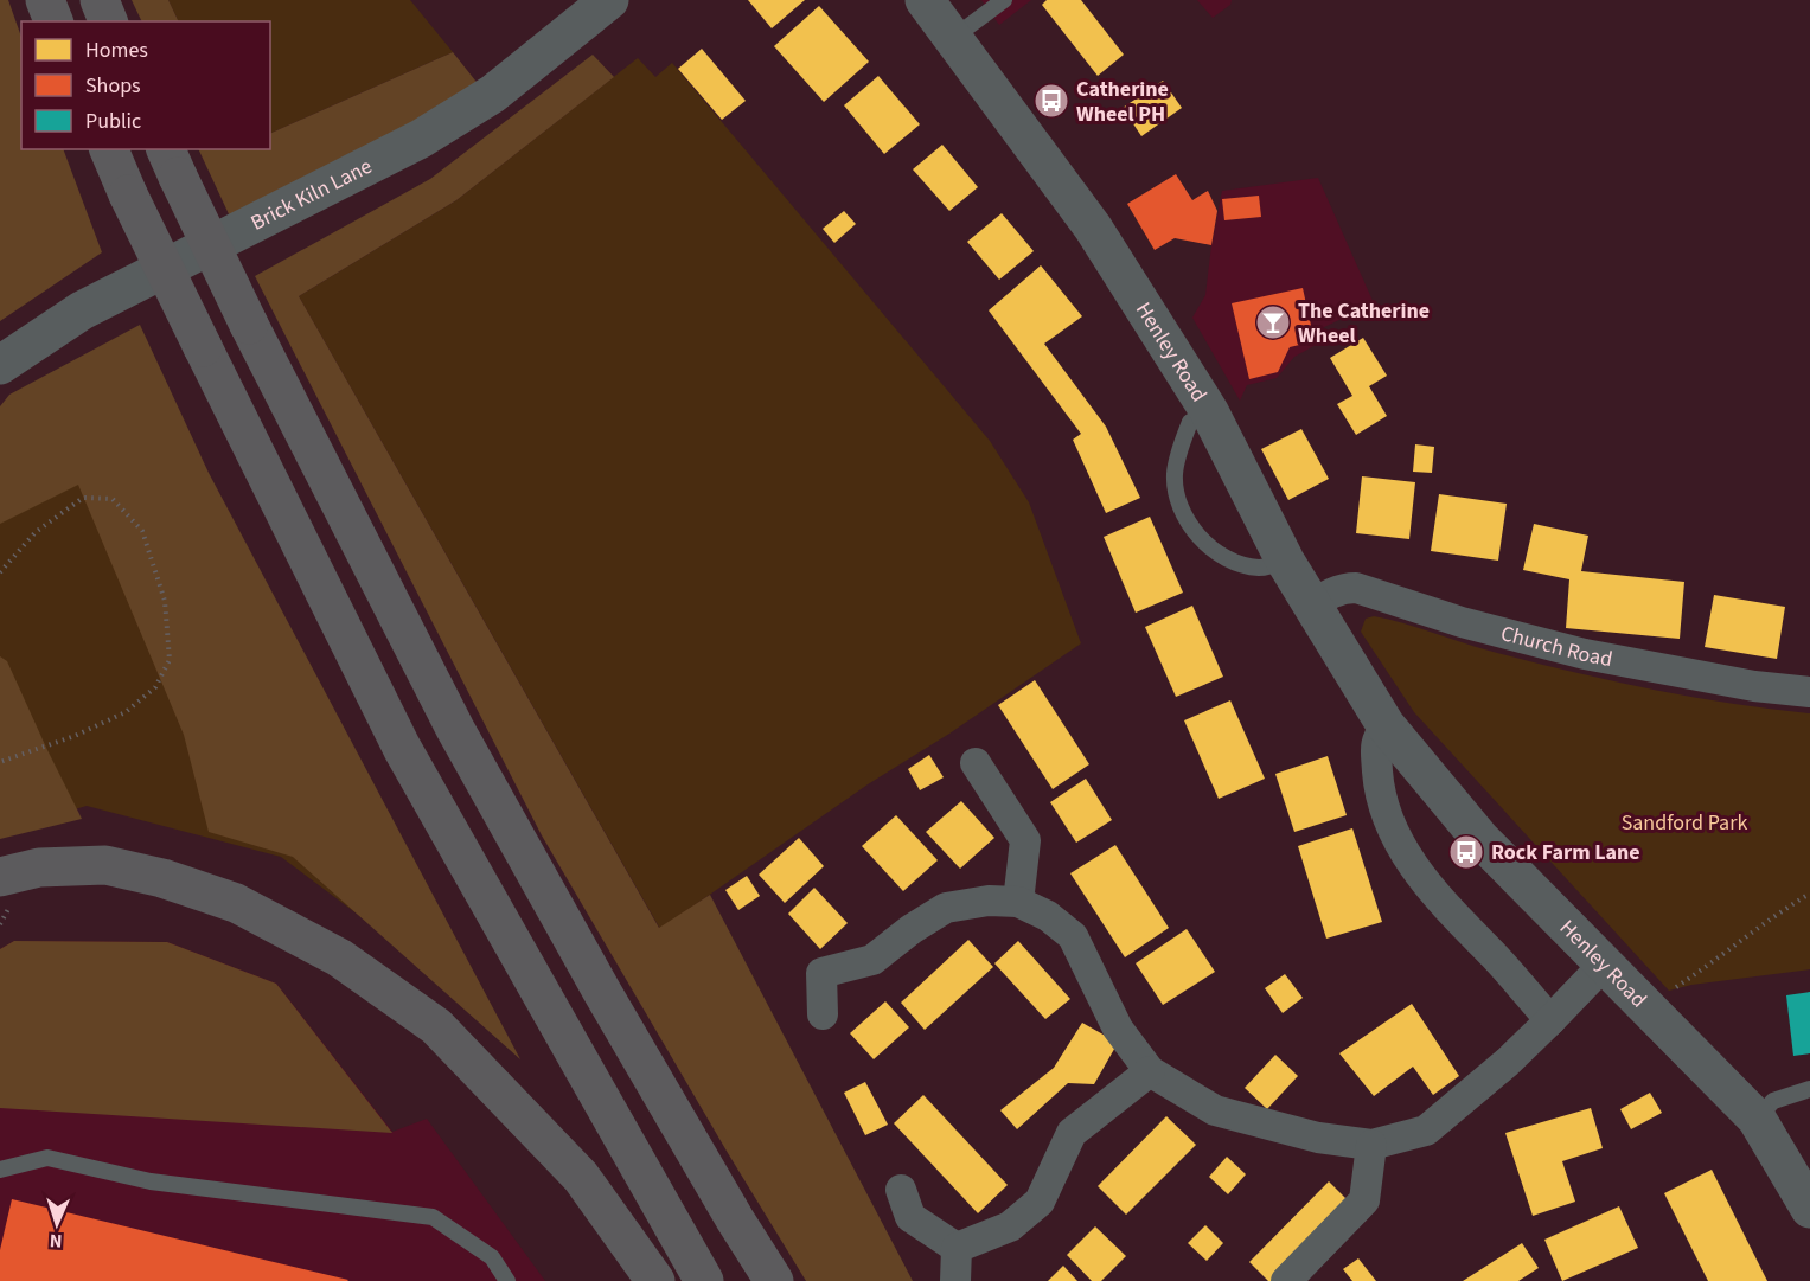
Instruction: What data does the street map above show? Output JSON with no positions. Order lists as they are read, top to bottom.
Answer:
{
  "streets": {
    "street": ["Brick Kiln Lane", "Henley Road", "Church Road"]
  },
  "crossings": [
    ["Henley Road", "Church Road"]
  ],
  "parks": ["Sandford Park"],
  "places": {
    "bus stop": ["Catherine Wheel PH", "Rock Farm Lane"],
    "bar": ["The Catherine Wheel"]
  },
  "legend": ["Homes", "Shops", "Public"],
  "north": "bottom"
}
